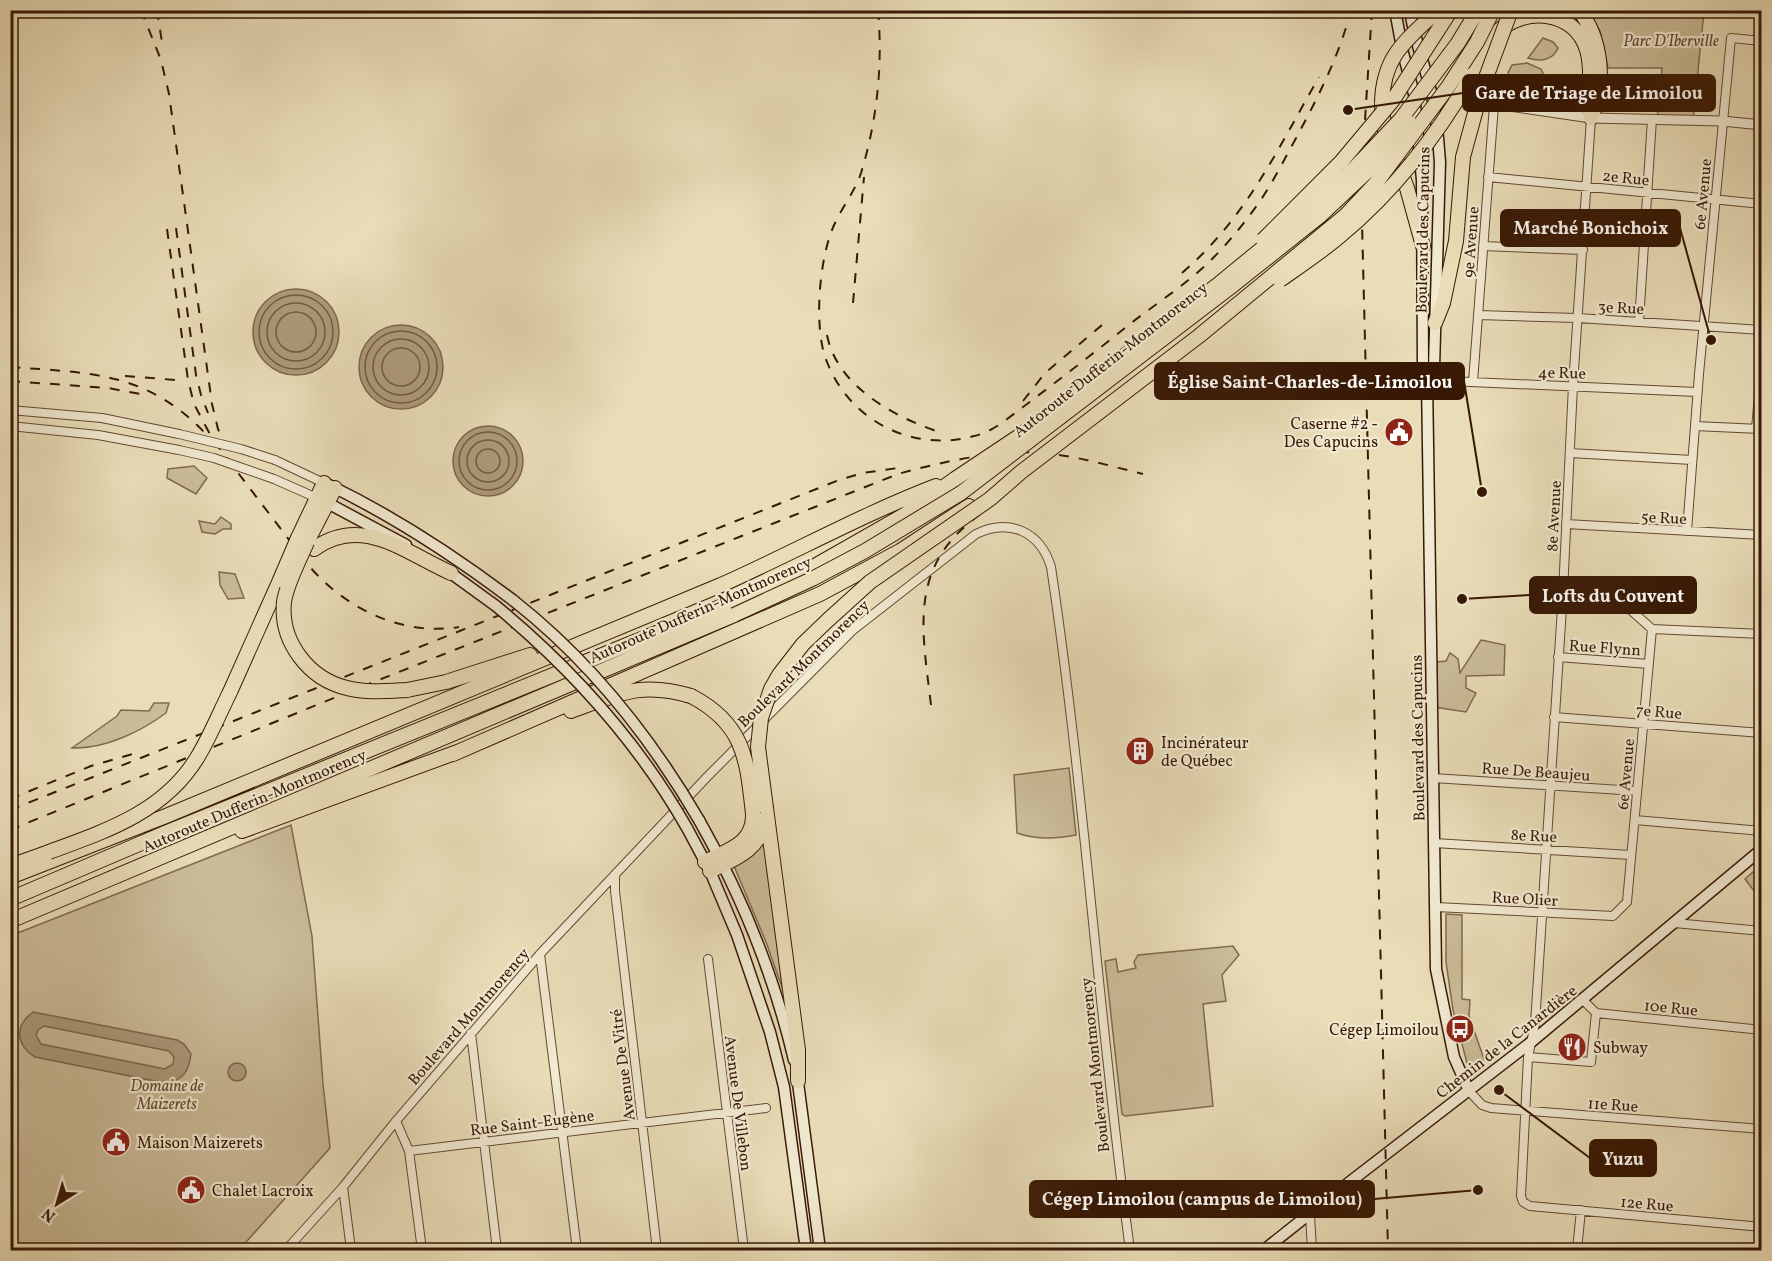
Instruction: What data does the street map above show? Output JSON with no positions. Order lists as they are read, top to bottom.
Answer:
{
  "streets": {
    "highway": ["Autoroute Dufferin-Montmorency"],
    "main road": ["Boulevard des Capucins", "Chemin de la Canardière"],
    "street": [
      "2e Rue",
      "6e Avenue",
      "9e Avenue",
      "3e Rue",
      "4e Rue",
      "8e Avenue",
      "5e Rue",
      "Rue Flynn",
      "Boulevard Montmorency",
      "7e Rue",
      "Rue De Beaujeu",
      "8e Rue",
      "Rue Olier",
      "10e Rue",
      "Avenue De Vitré",
      "Avenue De Villebon",
      "11e Rue",
      "Rue Saint-Eugène",
      "12e Rue"
    ]
  },
  "crossings": [
    ["2e Rue", "6e Avenue"],
    ["2e Rue", "9e Avenue"],
    ["2e Rue", "8e Avenue"],
    ["6e Avenue", "3e Rue"],
    ["6e Avenue", "4e Rue"],
    ["6e Avenue", "5e Rue"],
    ["6e Avenue", "Rue Flynn"],
    ["6e Avenue", "7e Rue"],
    ["6e Avenue", "Rue De Beaujeu"],
    ["6e Avenue", "8e Rue"],
    ["6e Avenue", "Rue Olier"],
    ["Boulevard des Capucins", "4e Rue"],
    ["Boulevard des Capucins", "Rue De Beaujeu"],
    ["Boulevard des Capucins", "8e Rue"],
    ["Boulevard des Capucins", "Rue Olier"],
    ["Boulevard des Capucins", "Chemin de la Canardière"],
    ["Boulevard des Capucins", "11e Rue"],
    ["9e Avenue", "3e Rue"],
    ["9e Avenue", "4e Rue"],
    ["3e Rue", "8e Avenue"],
    ["4e Rue", "8e Avenue"],
    ["8e Avenue", "5e Rue"],
    ["8e Avenue", "Rue Flynn"],
    ["8e Avenue", "7e Rue"],
    ["8e Avenue", "Rue De Beaujeu"],
    ["8e Avenue", "8e Rue"],
    ["8e Avenue", "Rue Olier"],
    ["8e Avenue", "Chemin de la Canardière"],
    ["8e Avenue", "11e Rue"],
    ["8e Avenue", "12e Rue"],
    ["Boulevard Montmorency", "Avenue De Vitré"],
    ["Chemin de la Canardière", "11e Rue"],
    ["Avenue De Vitré", "Rue Saint-Eugène"],
    ["Avenue De Villebon", "Rue Saint-Eugène"]
  ],
  "parks": ["Parc D'Iberville", "Domaine de Maizerets"],
  "places": {
    "other": [
      "Gare de Triage de Limoilou",
      "Marché Bonichoix",
      "Église Saint-Charles-de-Limoilou",
      "Lofts du Couvent",
      "Yuzu",
      "Cégep Limoilou (campus de Limoilou)"
    ],
    "public building": ["Caserne #2 - Des Capucins", "Maison Maizerets", "Chalet Lacroix"],
    "building": ["Incinérateur de Québec"],
    "bus stop": ["Cégep Limoilou"],
    "restaurant": ["Subway"]
  },
  "north": "bottom left"
}
